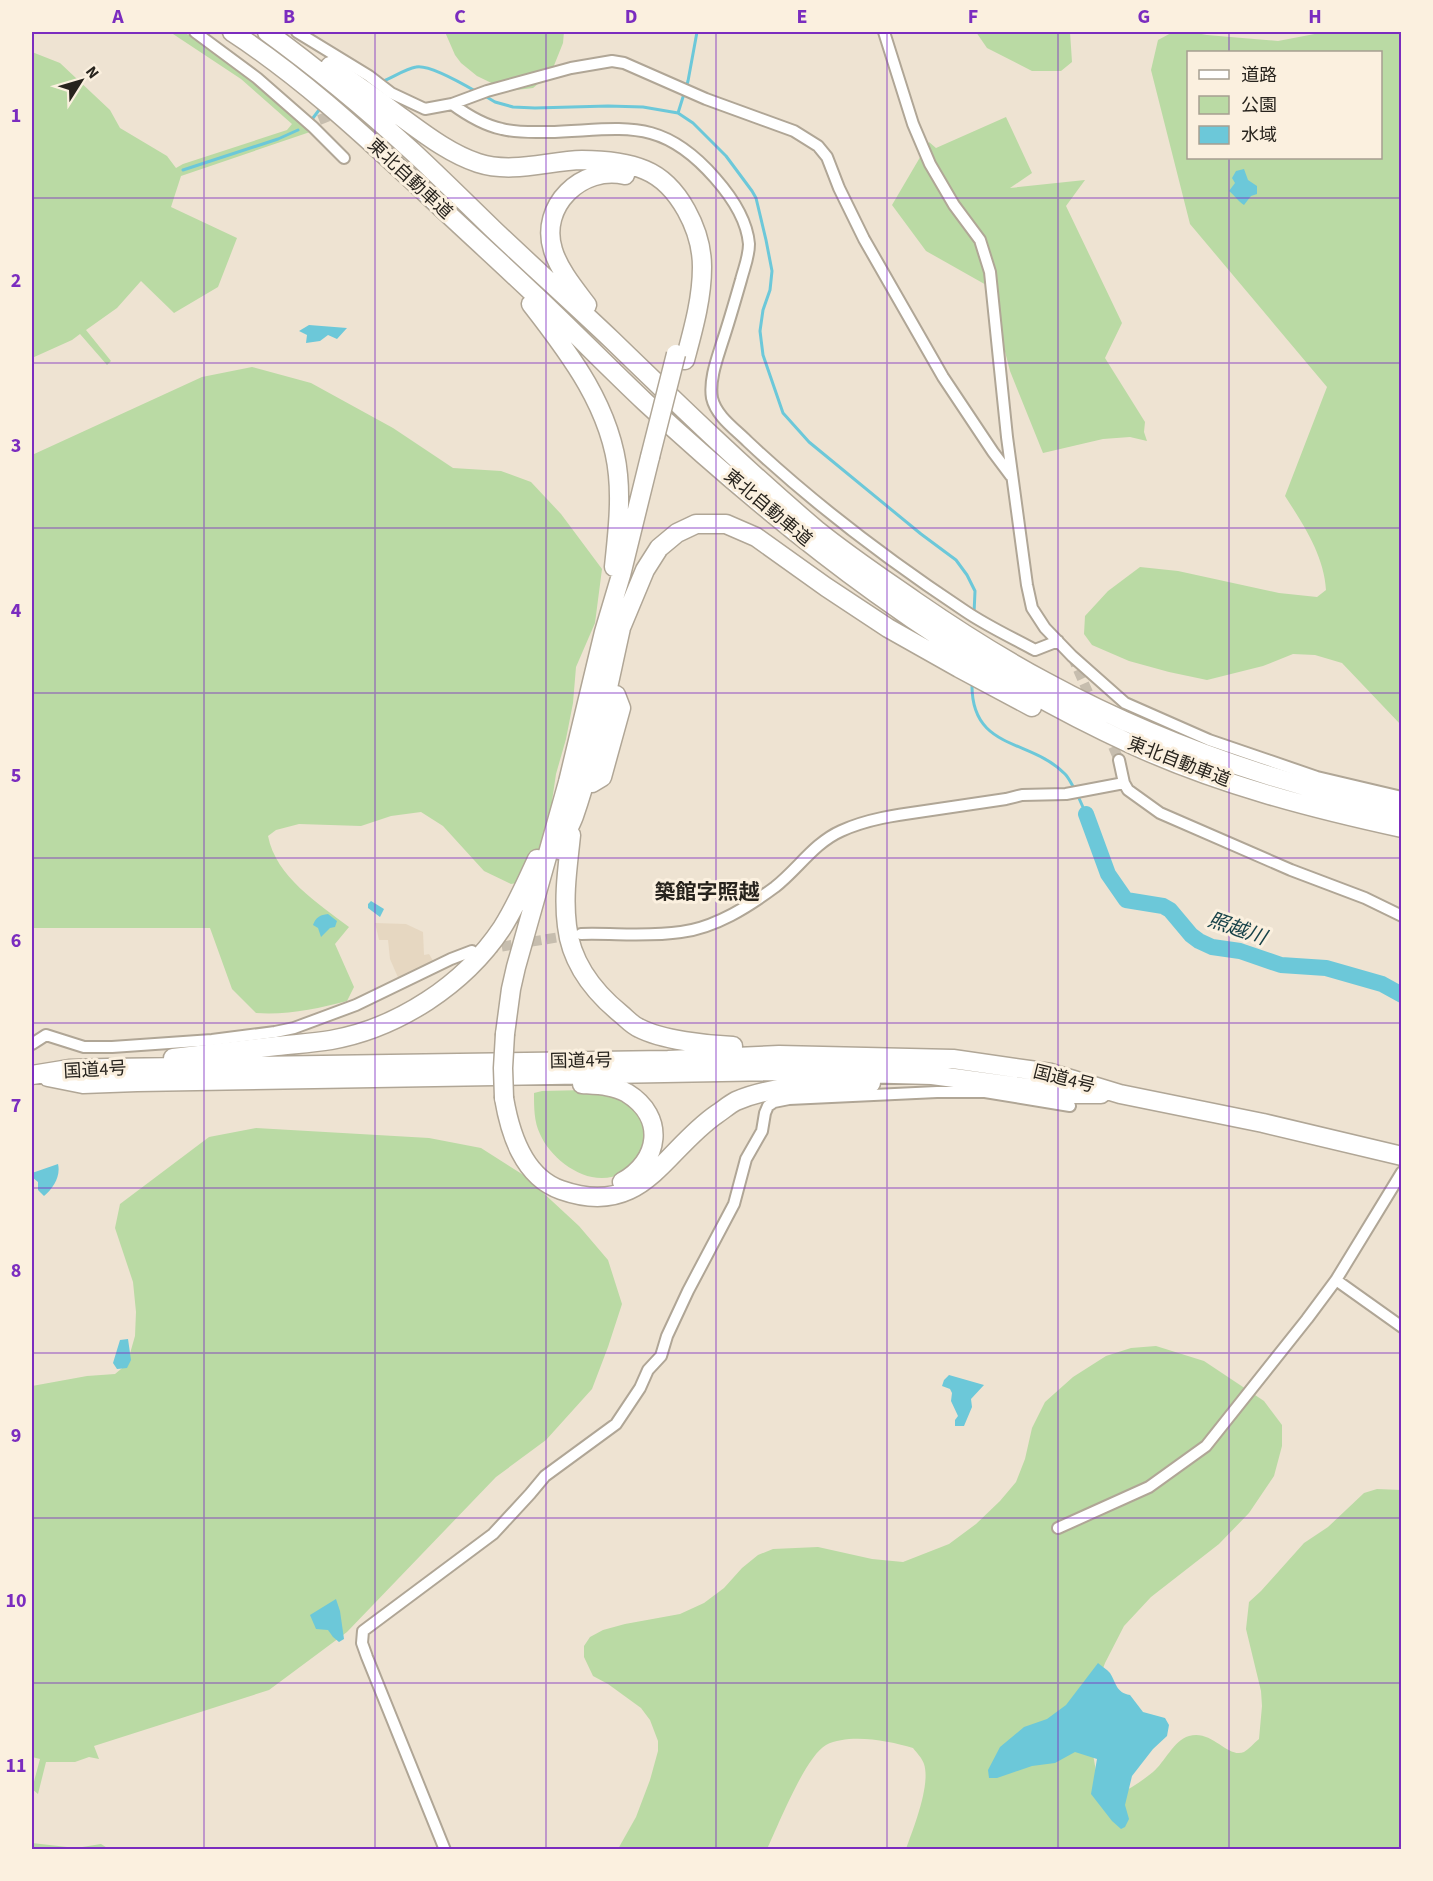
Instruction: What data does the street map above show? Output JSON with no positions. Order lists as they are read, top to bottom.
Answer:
{
  "streets": {
    "highway": ["東北自動車道", "国道4号"]
  },
  "districts": ["築館字照越"],
  "water": ["照越川"],
  "legend": ["道路", "公園", "水域"],
  "north": "top right",
  "grid": {
    "columns": [
      "A",
      "B",
      "C",
      "D",
      "E",
      "F",
      "G",
      "H"
    ],
    "rows": [
      "1",
      "2",
      "3",
      "4",
      "5",
      "6",
      "7",
      "8",
      "9",
      "10",
      "11"
    ]
  }
}
